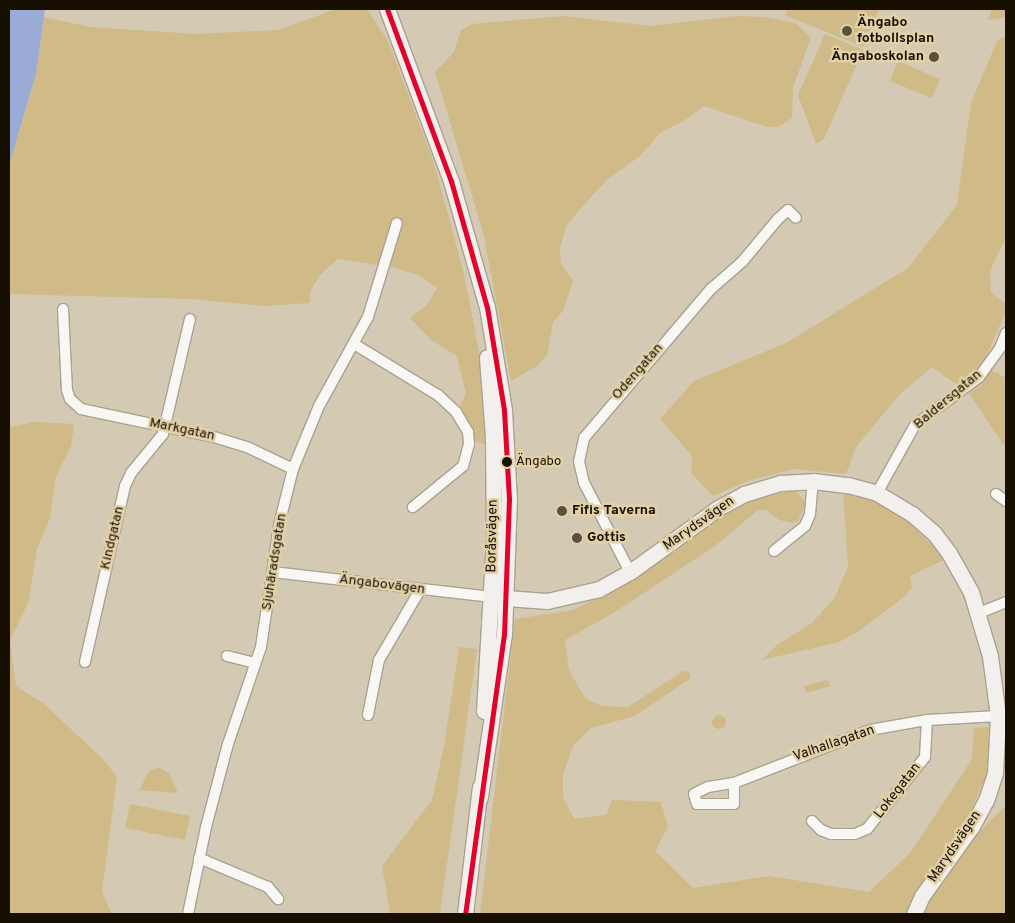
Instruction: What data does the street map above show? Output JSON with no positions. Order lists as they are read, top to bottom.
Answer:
{
  "streets": {
    "main road": ["Marydsvägen", "Boråsvägen"],
    "street": [
      "Odengatan",
      "Baldersgatan",
      "Markgatan",
      "Kindgatan",
      "Sjuhäradsgatan",
      "Ängabovägen",
      "Valhallagatan",
      "Lokegatan"
    ]
  },
  "crossings": [
    ["Odengatan", "Marydsvägen"],
    ["Baldersgatan", "Marydsvägen"],
    ["Markgatan", "Kindgatan"],
    ["Markgatan", "Sjuhäradsgatan"],
    ["Marydsvägen", "Boråsvägen"],
    ["Marydsvägen", "Ängabovägen"],
    ["Marydsvägen", "Valhallagatan"],
    ["Boråsvägen", "Ängabovägen"],
    ["Sjuhäradsgatan", "Ängabovägen"],
    ["Valhallagatan", "Lokegatan"]
  ],
  "places": [
    "Ängabo fotbollsplan",
    "Ängaboskolan",
    "Ängabo",
    "Fifis Taverna",
    "Gottis"
  ]
}
